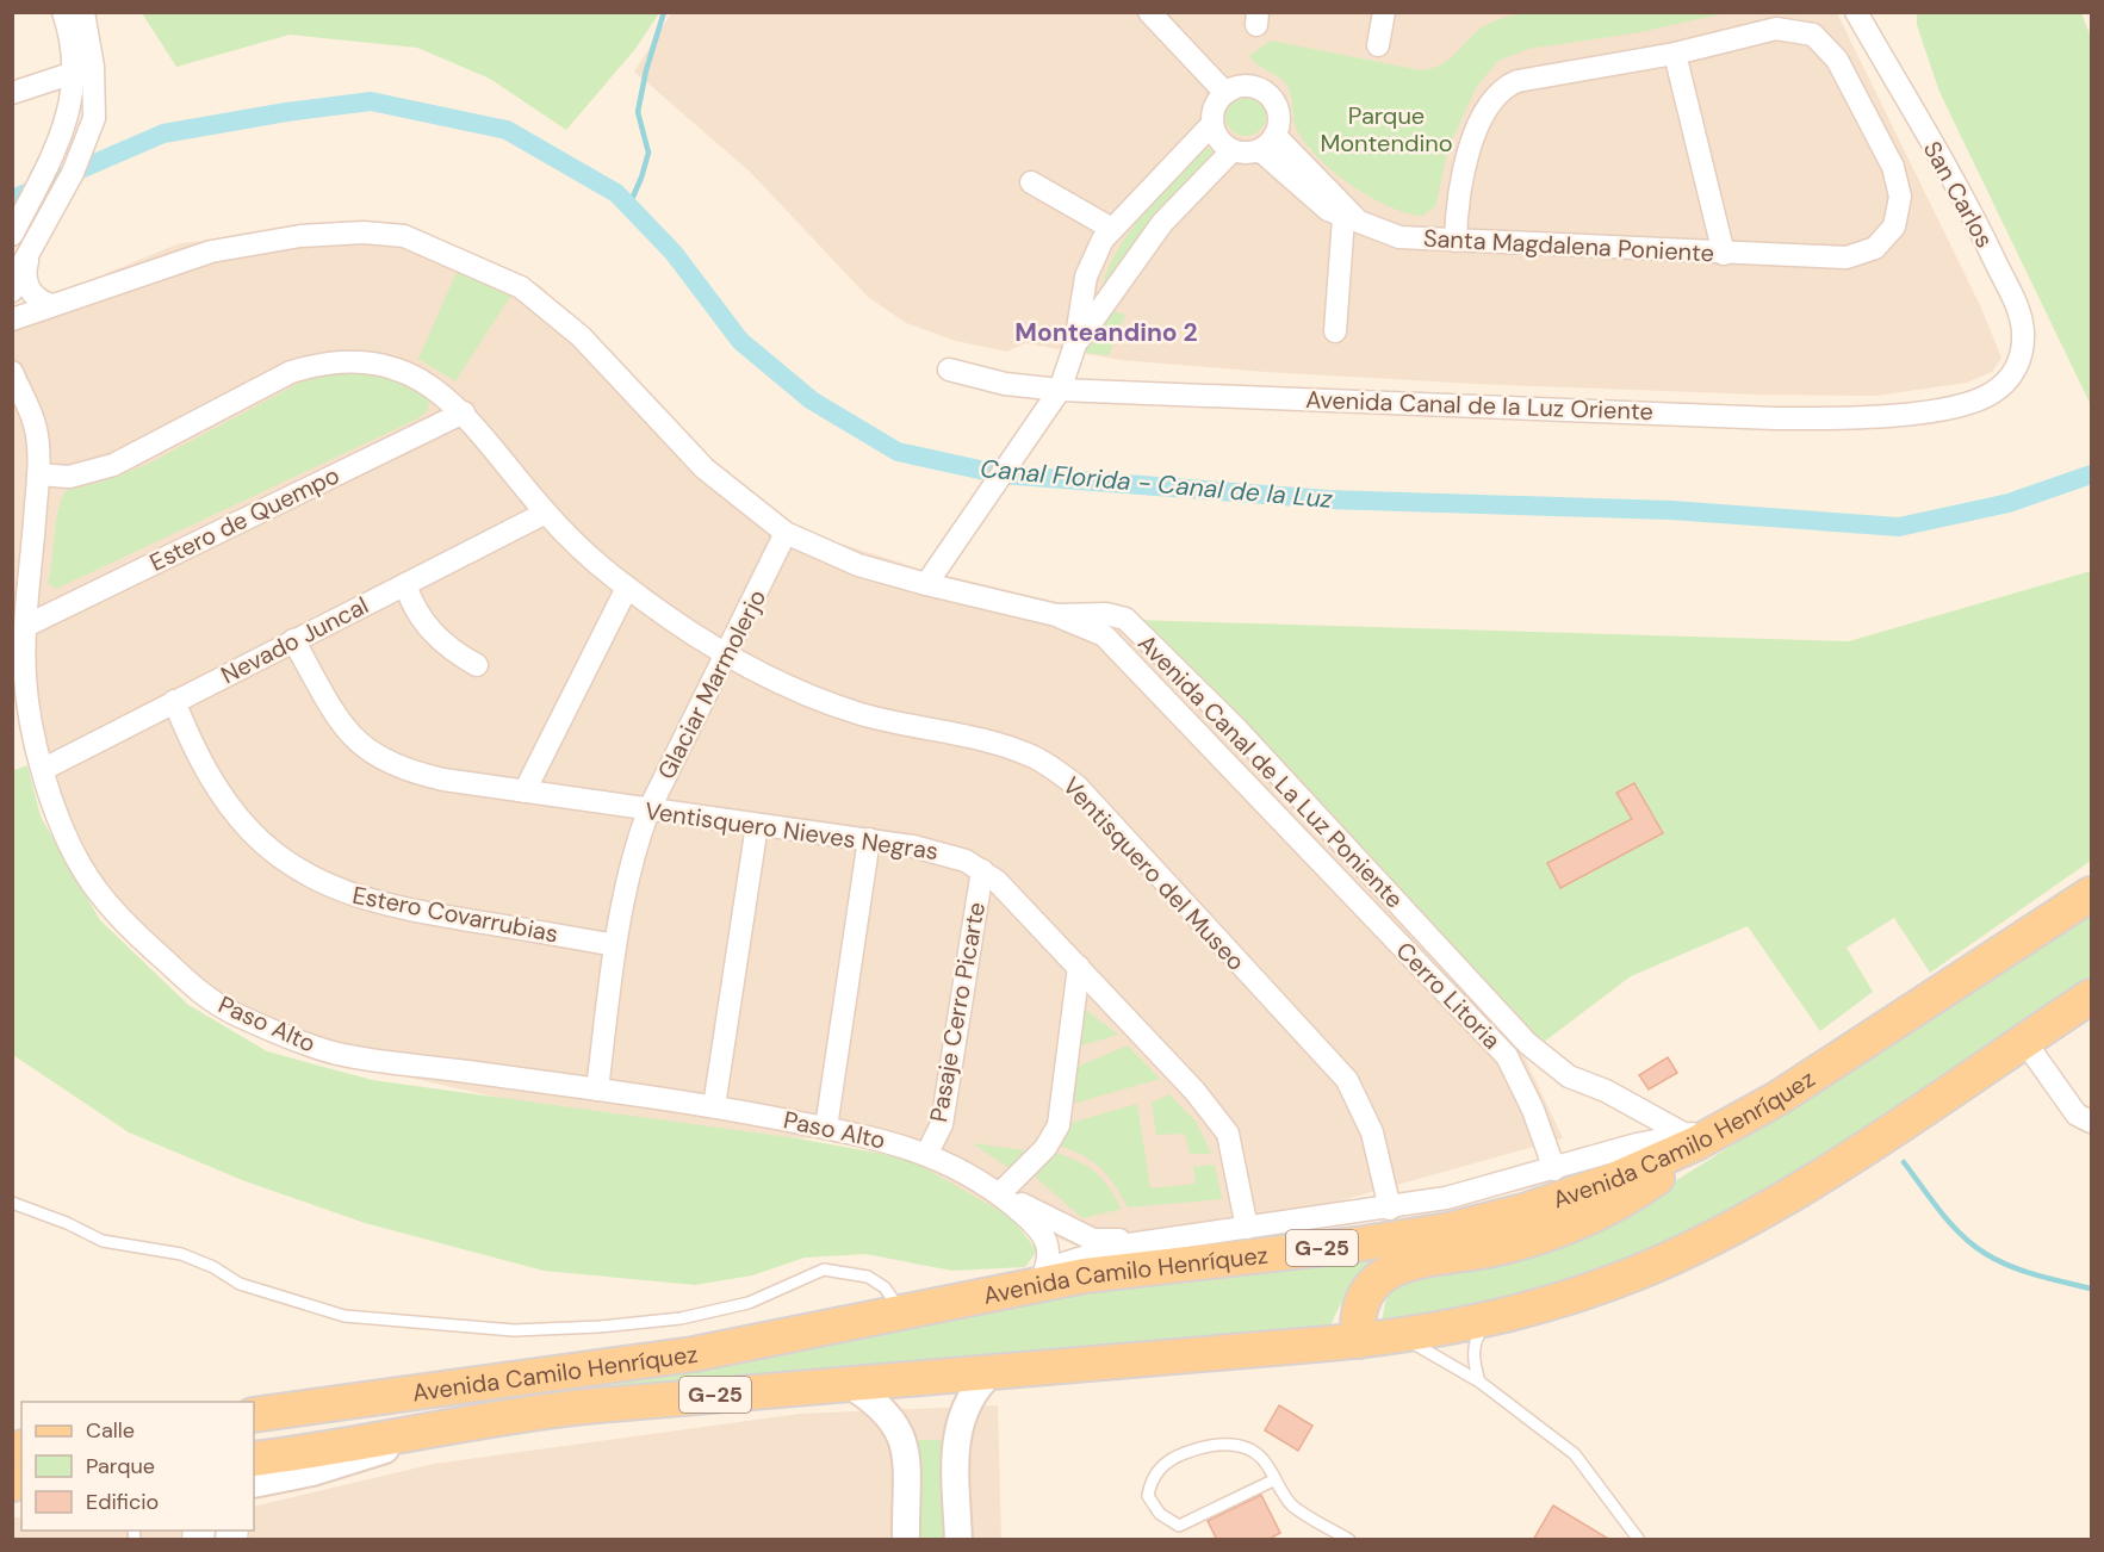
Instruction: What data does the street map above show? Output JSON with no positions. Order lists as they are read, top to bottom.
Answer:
{
  "streets": {
    "main road": ["Avenida Camilo Henríquez", "G-25"],
    "street": [
      "San Carlos",
      "Santa Magdalena Poniente",
      "Avenida Canal de la Luz Oriente",
      "Estero de Quempo",
      "Nevado Juncal",
      "Glaciar Marmolerjo",
      "Avenida Canal de La Luz Poniente",
      "Ventisquero Nieves Negras",
      "Ventisquero del Museo",
      "Estero Covarrubias",
      "Cerro Litoria",
      "Pasaje Cerro Picarte",
      "Paso Alto"
    ]
  },
  "crossings": [
    ["San Carlos", "Avenida Canal de la Luz Oriente"],
    ["Estero de Quempo", "Ventisquero del Museo"],
    ["Estero de Quempo", "Paso Alto"],
    ["Nevado Juncal", "Ventisquero Nieves Negras"],
    ["Nevado Juncal", "Ventisquero del Museo"],
    ["Nevado Juncal", "Estero Covarrubias"],
    ["Nevado Juncal", "Paso Alto"],
    ["Glaciar Marmolerjo", "Avenida Canal de La Luz Poniente"],
    ["Glaciar Marmolerjo", "Ventisquero Nieves Negras"],
    ["Glaciar Marmolerjo", "Ventisquero del Museo"],
    ["Glaciar Marmolerjo", "Estero Covarrubias"],
    ["Glaciar Marmolerjo", "Paso Alto"],
    ["Avenida Canal de La Luz Poniente", "Cerro Litoria"],
    ["Avenida Canal de La Luz Poniente", "Avenida Camilo Henríquez"],
    ["Ventisquero Nieves Negras", "Pasaje Cerro Picarte"],
    ["Ventisquero del Museo", "Paso Alto"],
    ["Pasaje Cerro Picarte", "Paso Alto"],
    ["Paso Alto", "Avenida Camilo Henríquez"]
  ],
  "districts": ["Monteandino 2"],
  "water": ["Canal Florida - Canal de la Luz"],
  "parks": ["Parque Montendino"],
  "legend": ["Calle", "Parque", "Edificio"]
}
